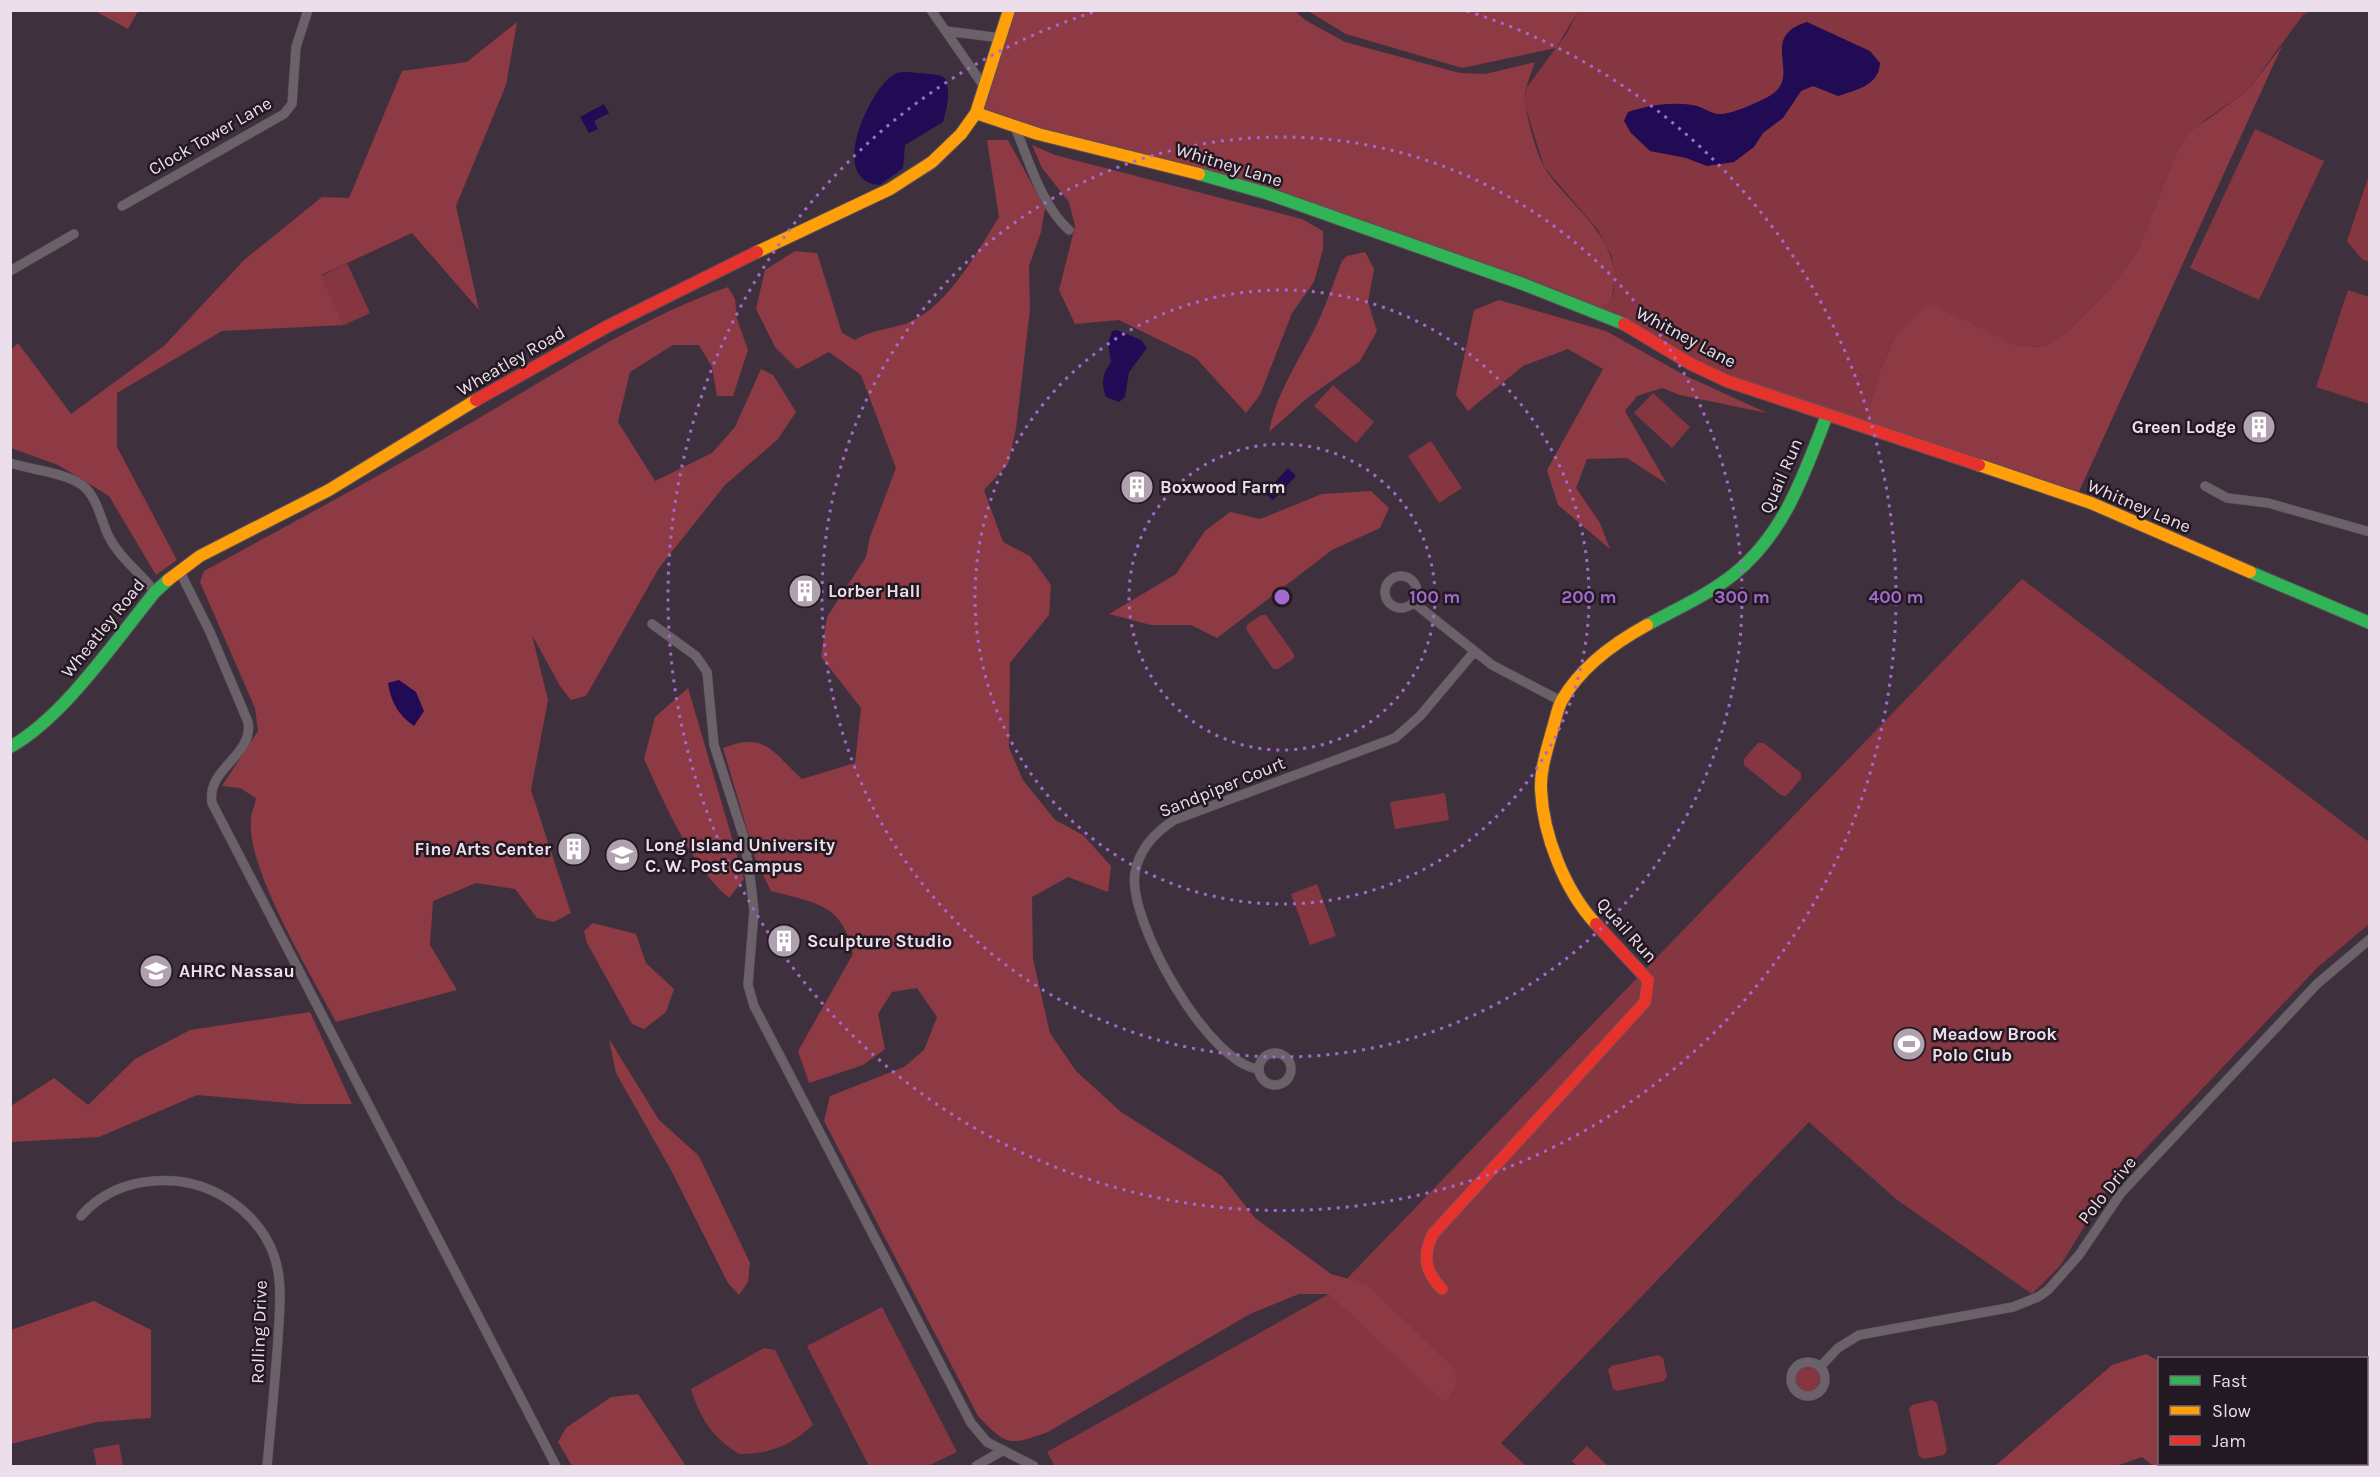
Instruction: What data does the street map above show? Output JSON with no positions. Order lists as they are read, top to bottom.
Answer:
{
  "streets": {
    "street": [
      "Clock Tower Lane",
      "Whitney Lane",
      "Wheatley Road",
      "Quail Run",
      "Sandpiper Court",
      "Polo Drive",
      "Rolling Drive"
    ]
  },
  "crossings": [
    ["Whitney Lane", "Wheatley Road"],
    ["Whitney Lane", "Quail Run"]
  ],
  "places": {
    "building": [
      "Green Lodge",
      "Boxwood Farm",
      "Lorber Hall",
      "Fine Arts Center",
      "Sculpture Studio"
    ],
    "school or university": ["Long Island University C. W. Post Campus", "AHRC Nassau"],
    "sports": ["Meadow Brook Polo Club"]
  },
  "legend": ["Fast", "Slow", "Jam"],
  "rings": [
    "100 m",
    "200 m",
    "300 m",
    "400 m"
  ]
}
